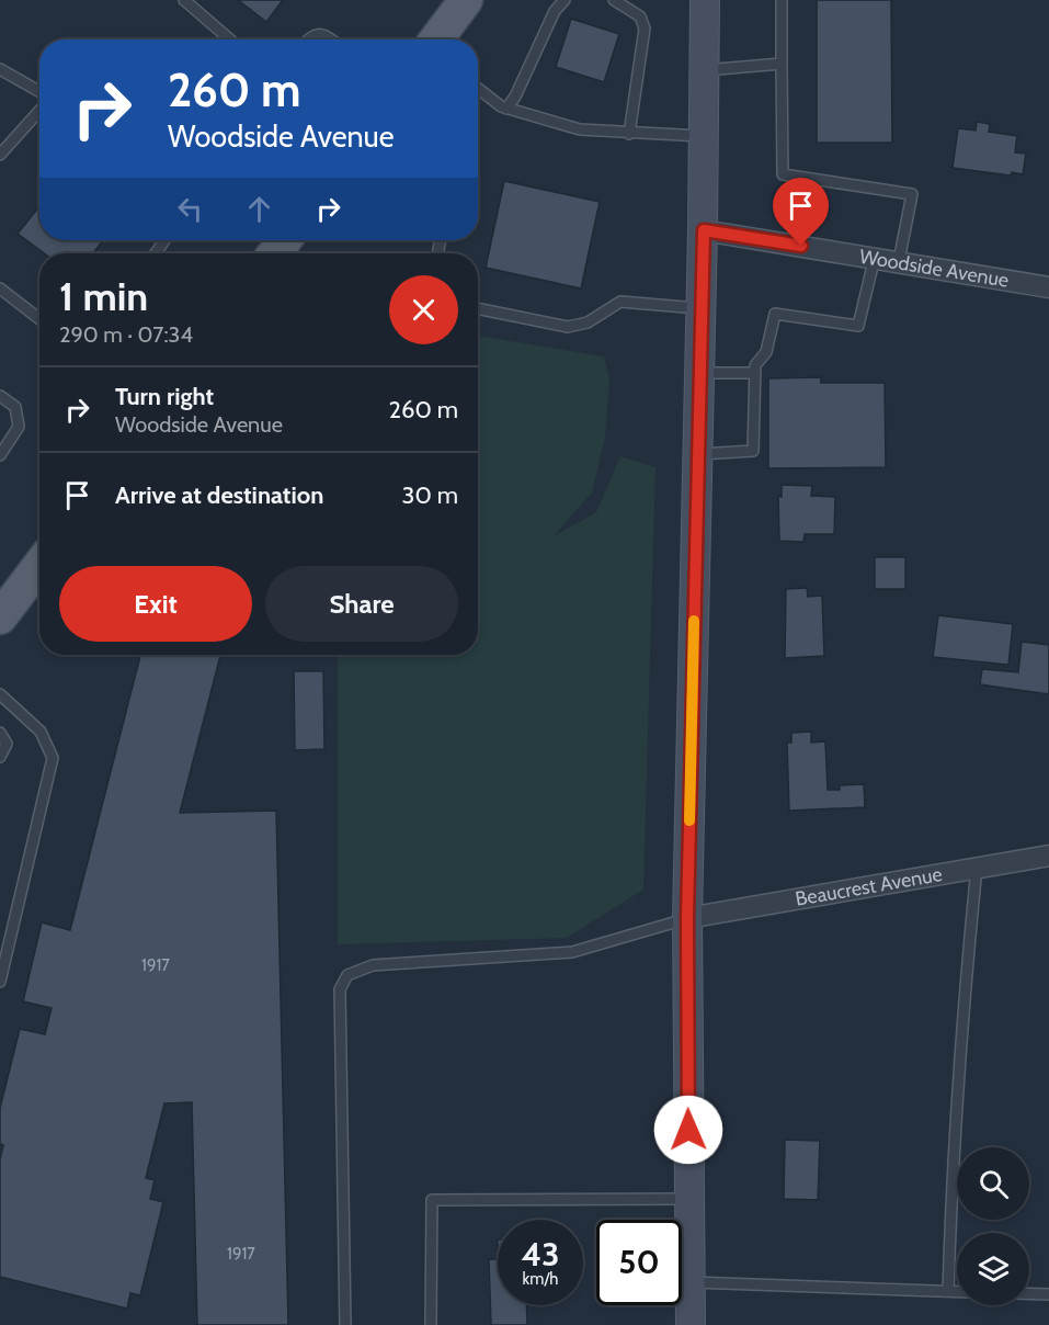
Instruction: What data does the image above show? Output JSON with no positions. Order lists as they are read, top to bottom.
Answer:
{
  "streets": {
    "street": ["Woodside Avenue", "Beaucrest Avenue"]
  },
  "house_numbers": ["1917", "1917"],
  "page": {
    "turn": ["260 m", "Woodside Avenue"],
    "heading": ["1 min", "290 m · 07:34"],
    "list": [
      {
        "name": "Turn right",
        "note": "Woodside Avenue",
        "value": "260 m"
      },
      {
        "name": "Arrive at destination",
        "value": "30 m"
      }
    ],
    "buttons": ["Exit", "Share"],
    "speed": "43 km/h",
    "limit": "50"
  }
}
